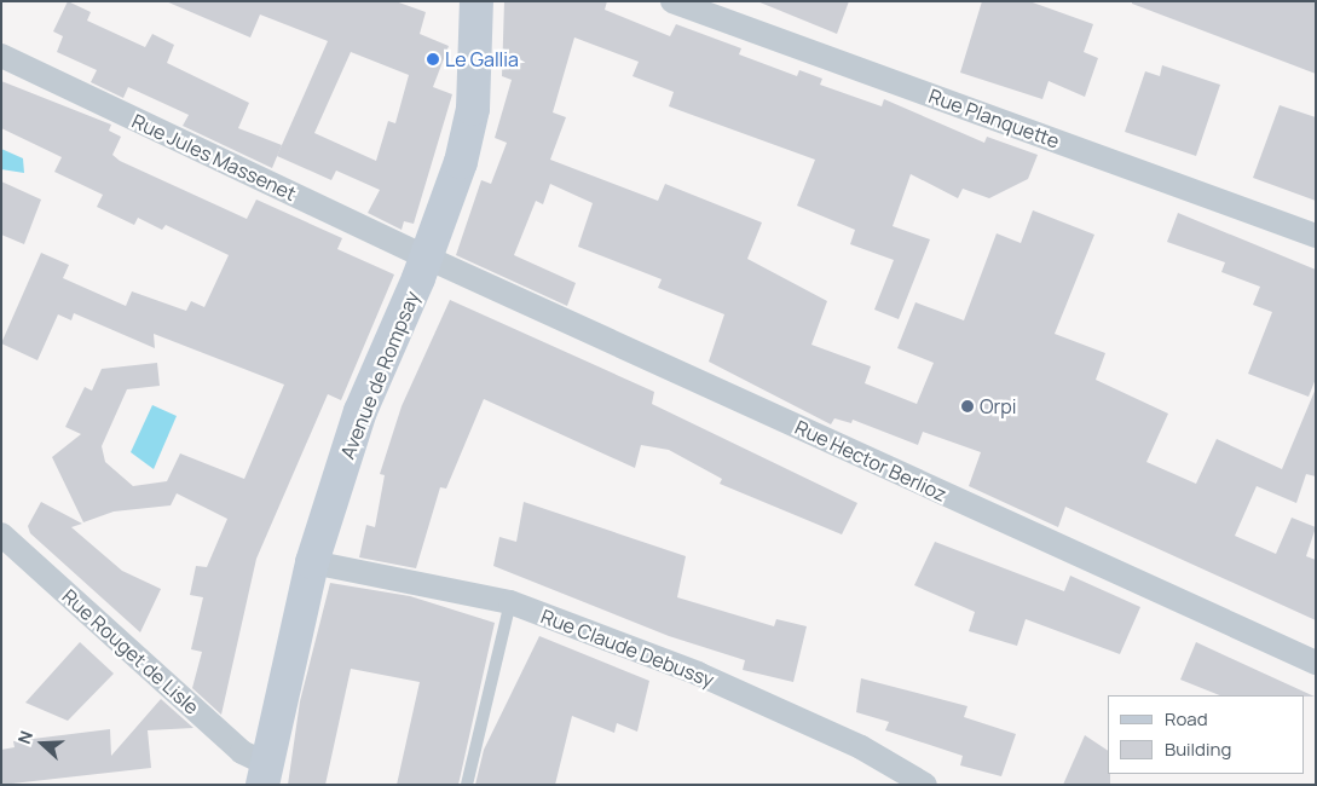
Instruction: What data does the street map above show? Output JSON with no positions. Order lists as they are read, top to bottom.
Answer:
{
  "streets": {
    "street": [
      "Rue Planquette",
      "Rue Jules Massenet",
      "Avenue de Rompsay",
      "Rue Hector Berlioz",
      "Rue Claude Debussy",
      "Rue Rouget de Lisle"
    ]
  },
  "crossings": [
    ["Rue Jules Massenet", "Avenue de Rompsay"],
    ["Rue Jules Massenet", "Rue Hector Berlioz"],
    ["Avenue de Rompsay", "Rue Hector Berlioz"],
    ["Avenue de Rompsay", "Rue Claude Debussy"],
    ["Avenue de Rompsay", "Rue Rouget de Lisle"]
  ],
  "places": ["Le Gallia", "Orpi"],
  "legend": ["Road", "Building"],
  "north": "left"
}
